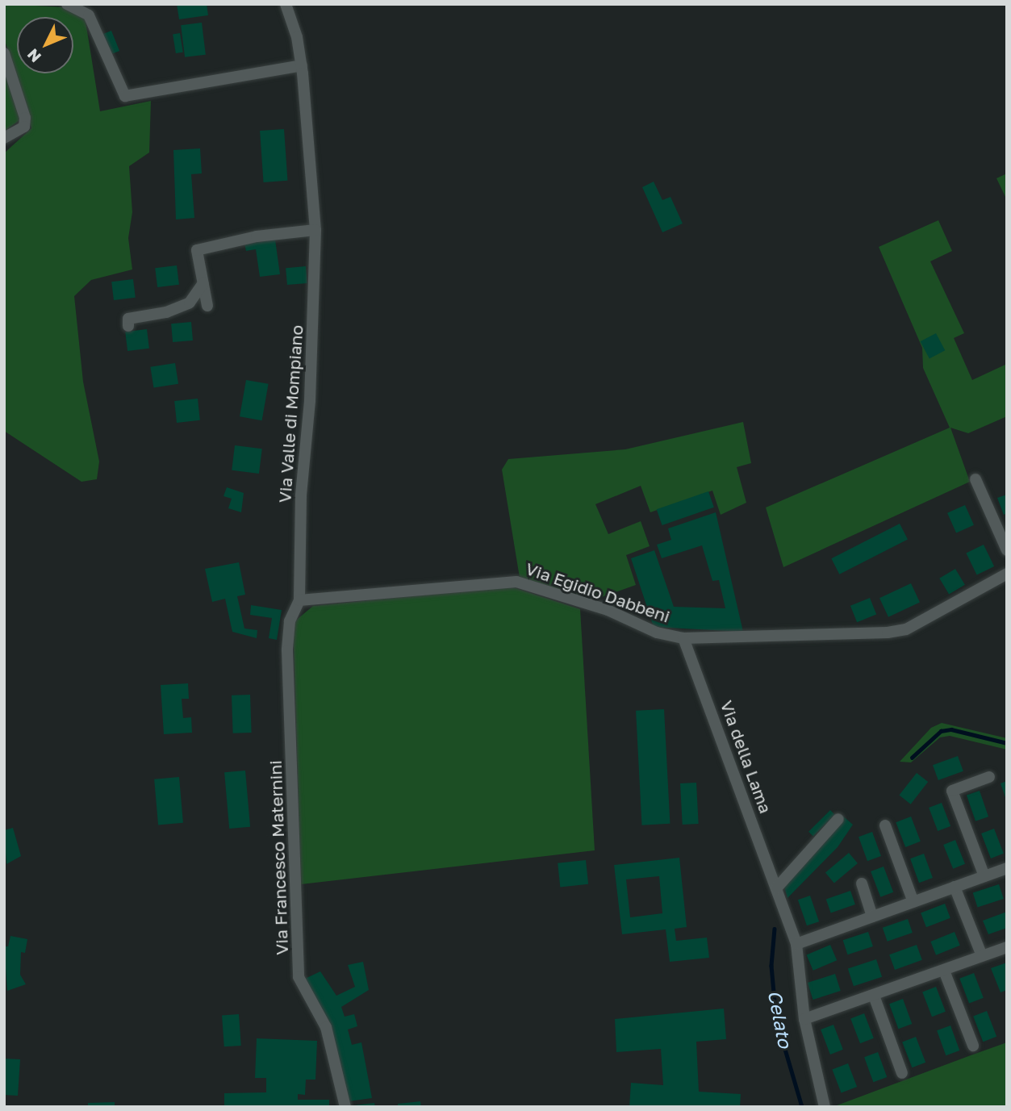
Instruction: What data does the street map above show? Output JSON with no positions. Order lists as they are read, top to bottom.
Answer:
{
  "streets": {
    "street": [
      "Via Valle di Mompiano",
      "Via Egidio Dabbeni",
      "Via della Lama",
      "Via Francesco Maternini"
    ]
  },
  "crossings": [
    ["Via Valle di Mompiano", "Via Egidio Dabbeni"],
    ["Via Valle di Mompiano", "Via Francesco Maternini"],
    ["Via Egidio Dabbeni", "Via della Lama"],
    ["Via Egidio Dabbeni", "Via Francesco Maternini"]
  ],
  "water": ["Celato"],
  "north": "bottom left"
}
